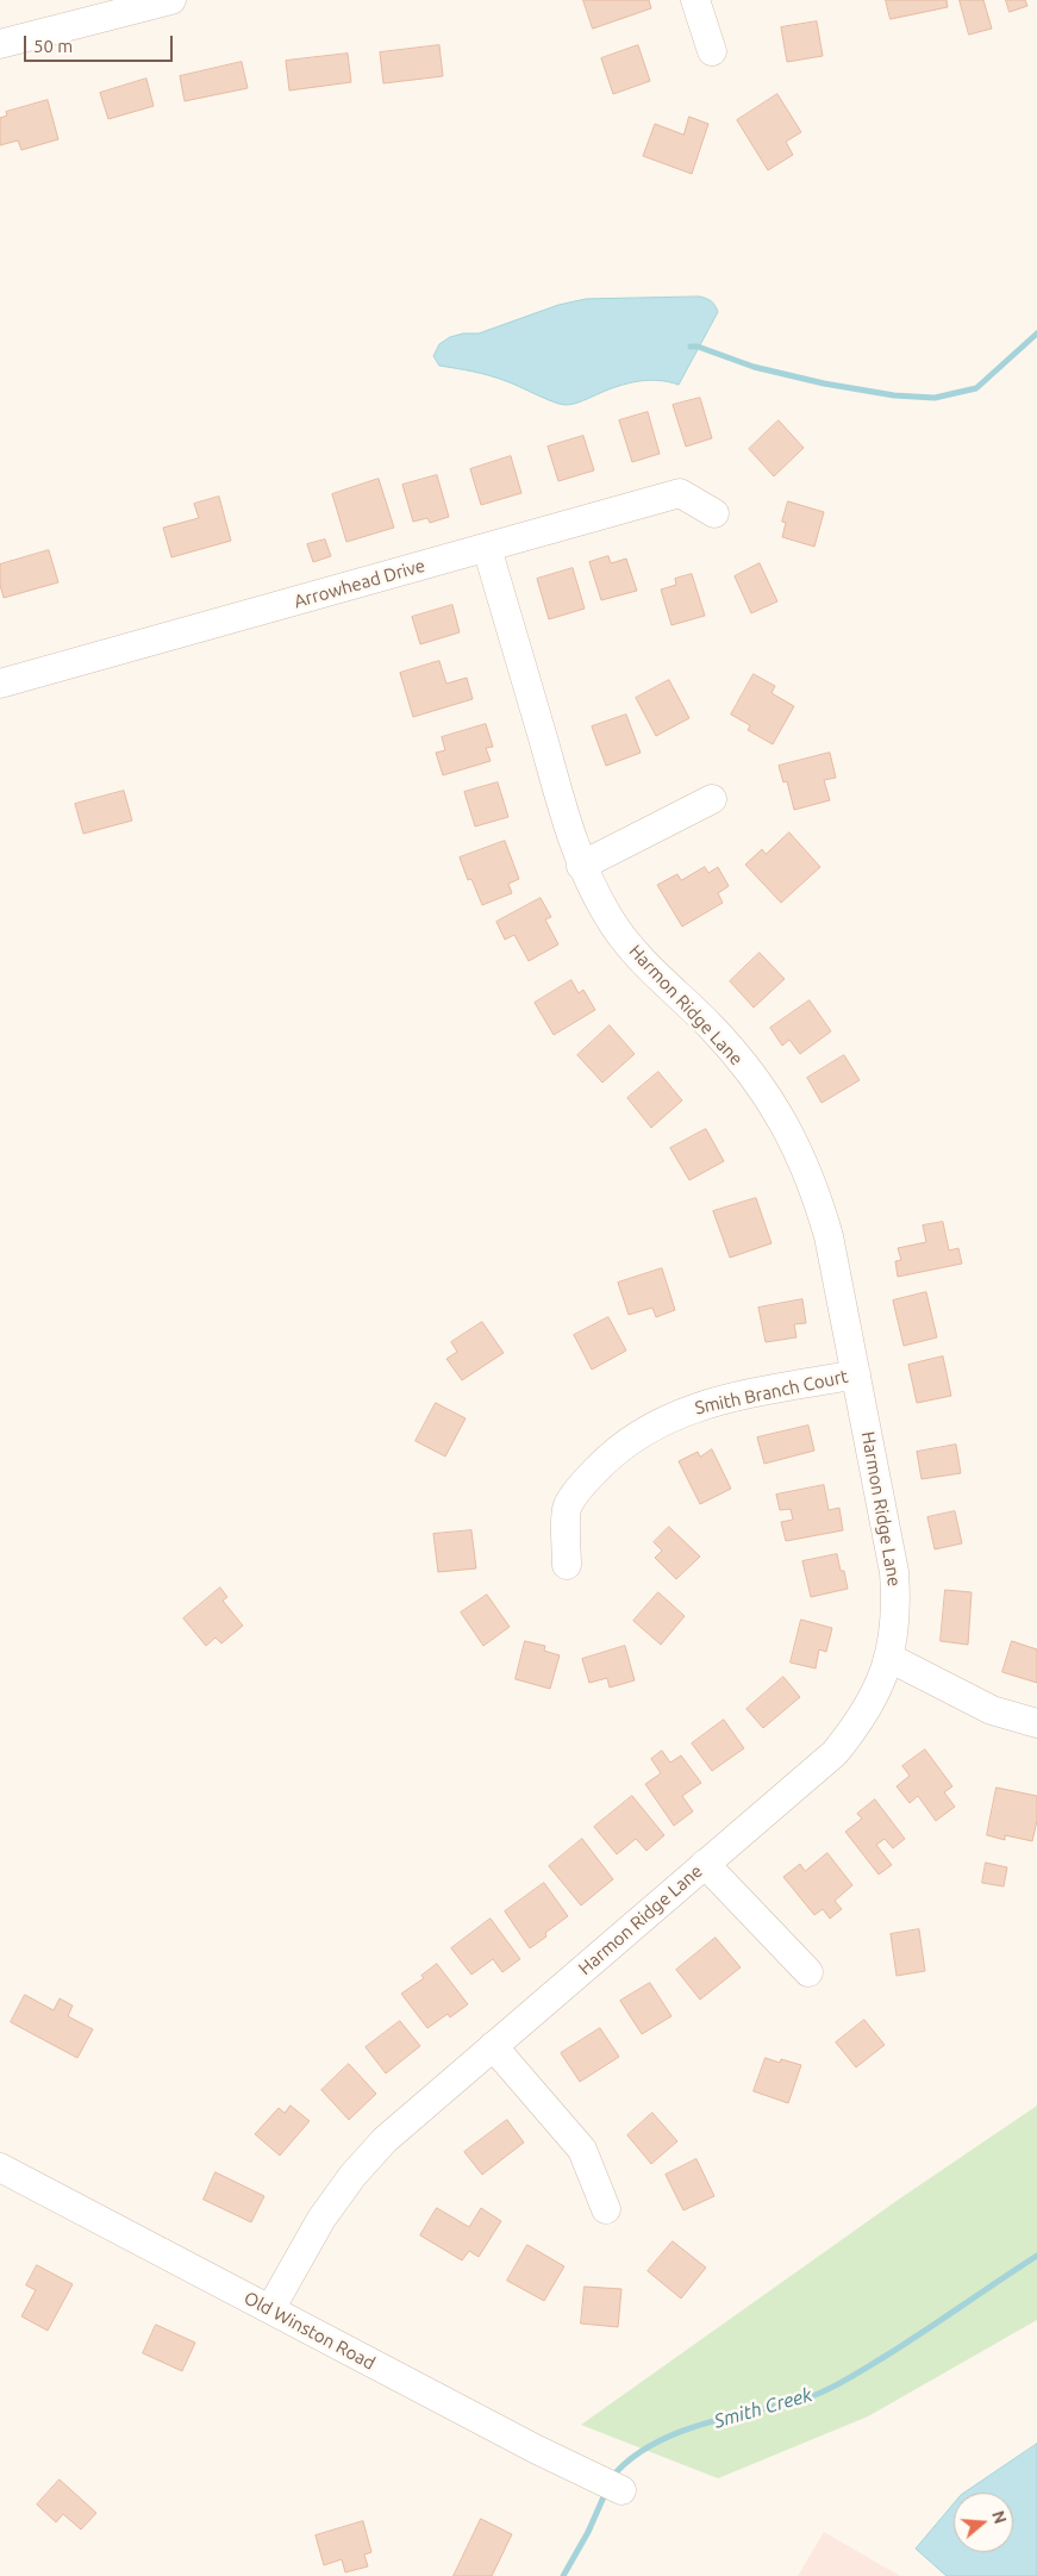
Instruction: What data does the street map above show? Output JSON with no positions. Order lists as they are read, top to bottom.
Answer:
{
  "streets": {
    "street": [
      "Arrowhead Drive",
      "Harmon Ridge Lane",
      "Smith Branch Court",
      "Old Winston Road"
    ]
  },
  "crossings": [
    ["Arrowhead Drive", "Harmon Ridge Lane"],
    ["Harmon Ridge Lane", "Smith Branch Court"],
    ["Harmon Ridge Lane", "Old Winston Road"]
  ],
  "water": ["Smith Creek"],
  "scale_bar": "50 m",
  "north": "right"
}
